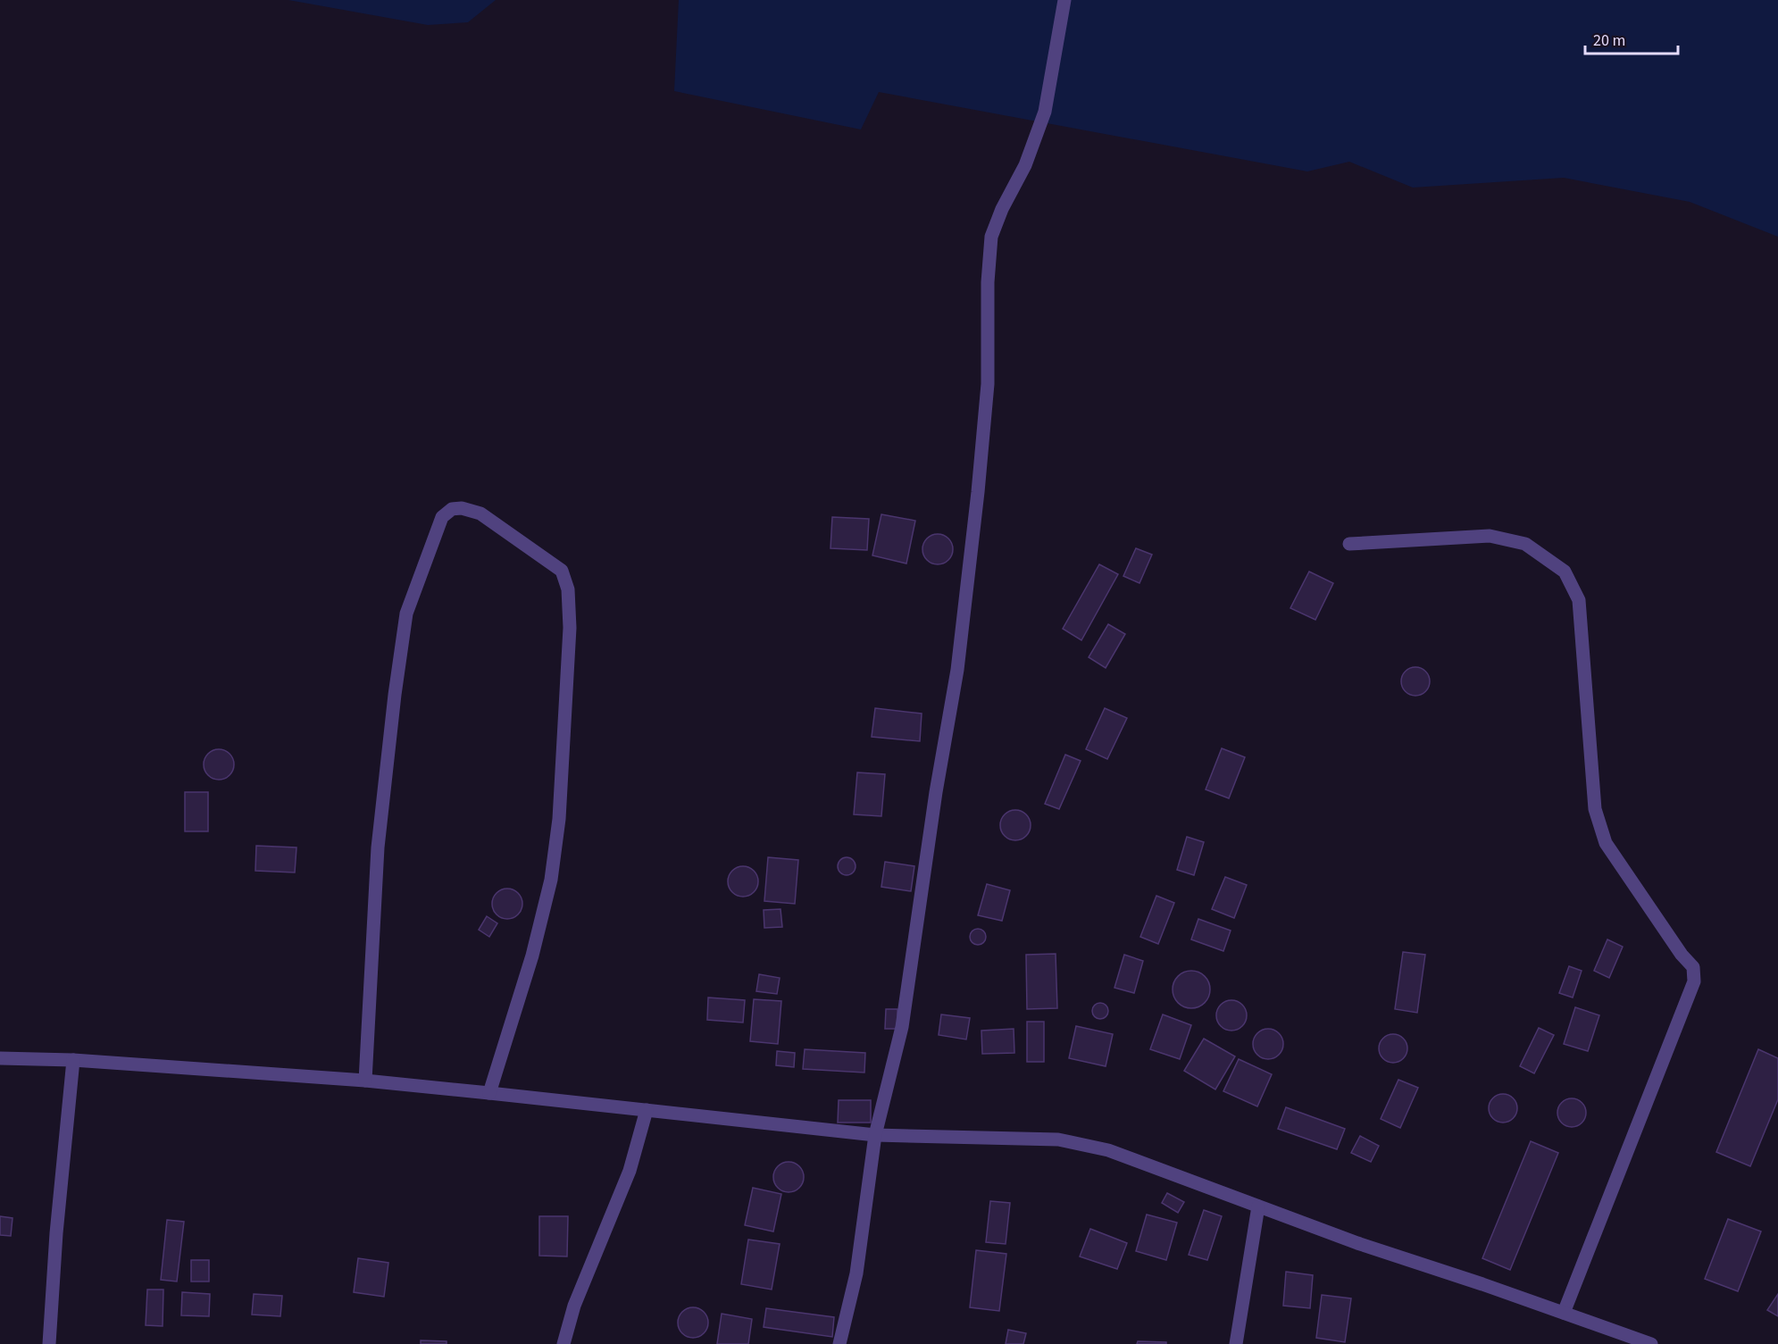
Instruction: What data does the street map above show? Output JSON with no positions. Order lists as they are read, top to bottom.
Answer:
{
  "scale_bar": "20 m"
}
